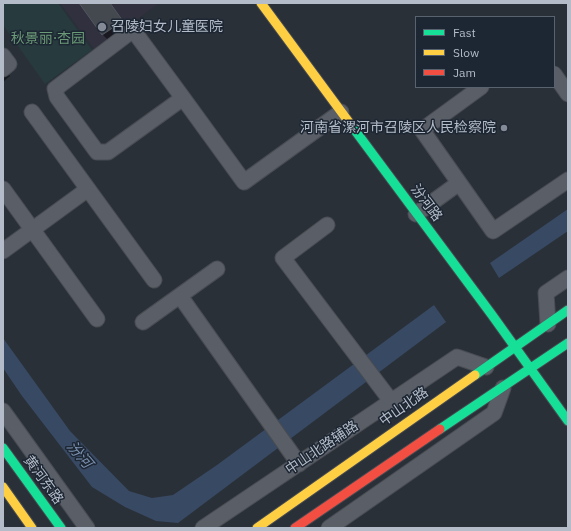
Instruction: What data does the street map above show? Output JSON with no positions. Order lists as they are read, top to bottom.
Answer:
{
  "streets": {
    "main road": ["汾河路", "中山北路", "黄河东路"],
    "street": ["中山北路辅路"]
  },
  "crossings": [
    ["汾河路", "中山北路"],
    ["中山北路", "中山北路辅路"]
  ],
  "water": ["汾河"],
  "parks": ["秋景丽·杏园"],
  "places": ["召陵妇女儿童医院", "河南省漯河市召陵区人民检察院"],
  "legend": ["Fast", "Slow", "Jam"]
}
